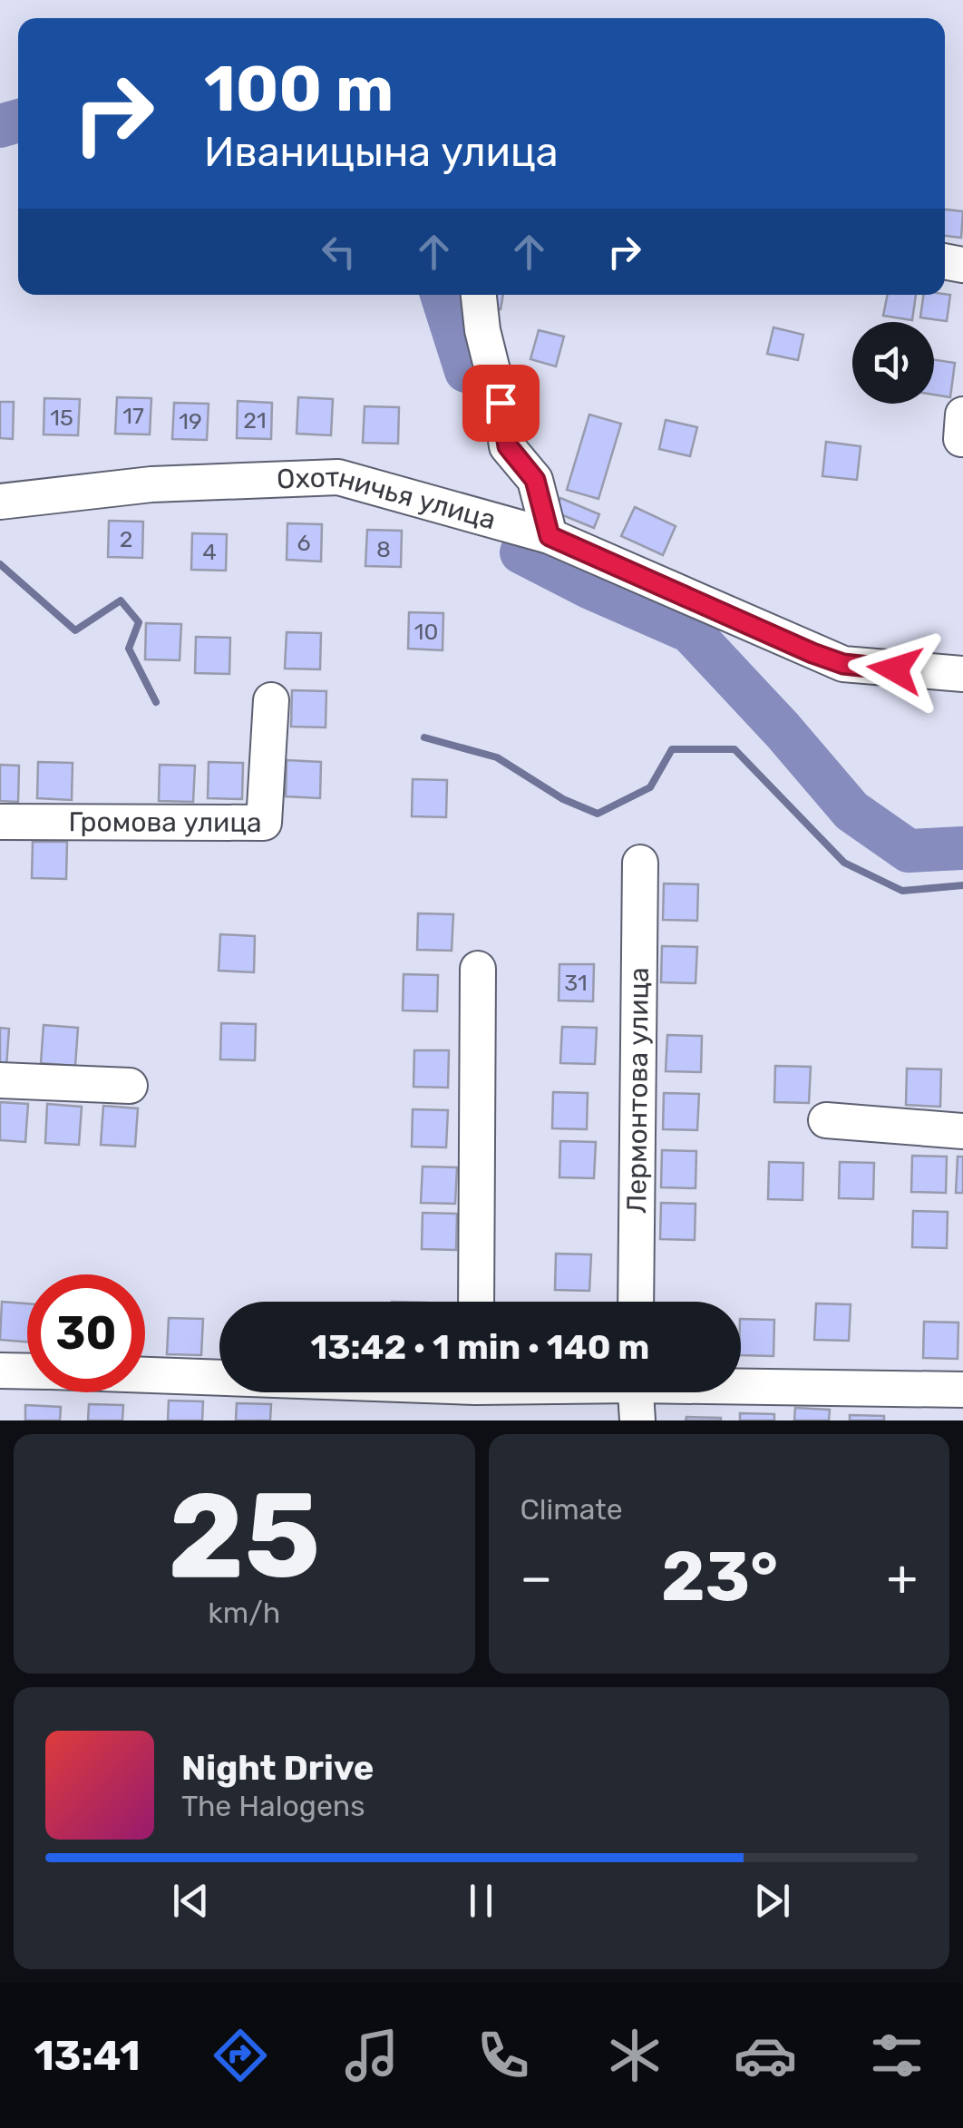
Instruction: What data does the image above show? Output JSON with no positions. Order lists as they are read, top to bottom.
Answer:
{
  "streets": {
    "street": ["Охотничья улица", "Громова улица", "Лермонтова улица"]
  },
  "house_numbers": [
    "17",
    "15",
    "21",
    "19",
    "2",
    "6",
    "8",
    "4",
    "10",
    "31"
  ],
  "page": {
    "turn": ["100 m", "Иваницына улица"],
    "limit": "30",
    "trip": "13:42 · 1 min · 140 m",
    "tile": [
      ["25", "km/h"],
      "Climate"
    ],
    "heat": ["−", "23°", "+"],
    "song": ["Night Drive", "The Halogens"],
    "tabs": "13:41"
  }
}
